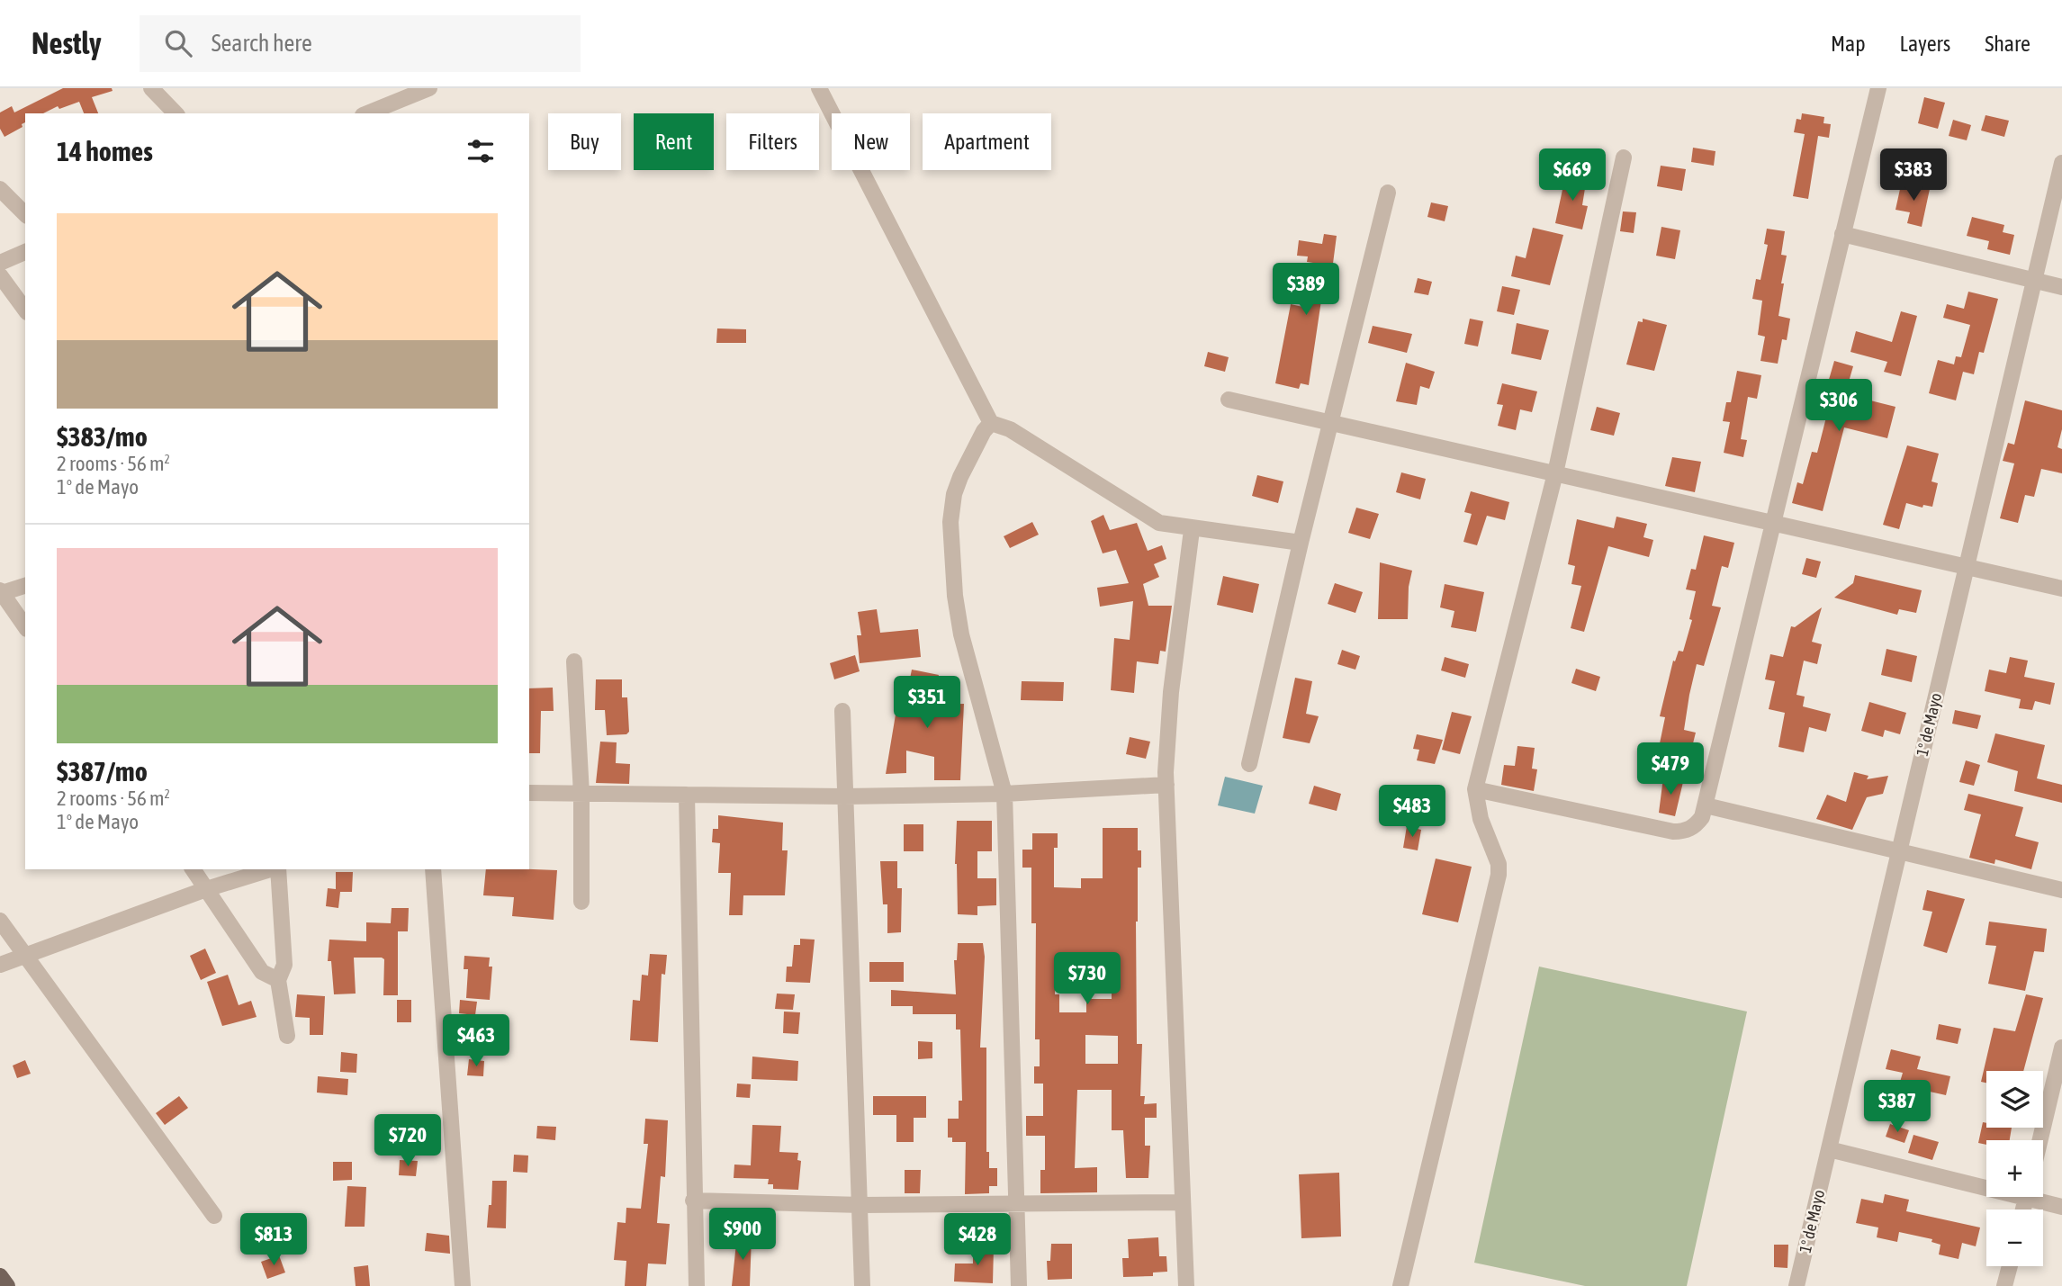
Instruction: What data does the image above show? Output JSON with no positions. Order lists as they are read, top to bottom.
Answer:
{
  "streets": {
    "street": ["1° de Mayo"]
  },
  "page": {
    "header": "Nestly",
    "search": "Search here",
    "nav": ["Map", "Layers", "Share"],
    "chip": [
      "Buy",
      "Rent",
      "Filters",
      "New",
      "Apartment"
    ],
    "heading": "14 homes",
    "price": [
      "$669",
      "$383",
      "$389",
      "$306",
      "$351",
      "$479",
      "$483",
      "$730",
      "$463",
      "$387",
      "$720",
      "$900",
      "$813",
      "$428"
    ],
    "list": [
      {
        "name": "$383/mo",
        "note": "2 rooms · 56 m² · 1° de Mayo"
      },
      {
        "name": "$387/mo",
        "note": "2 rooms · 56 m² · 1° de Mayo"
      }
    ],
    "map_buttons": ["+", "−"]
  }
}
